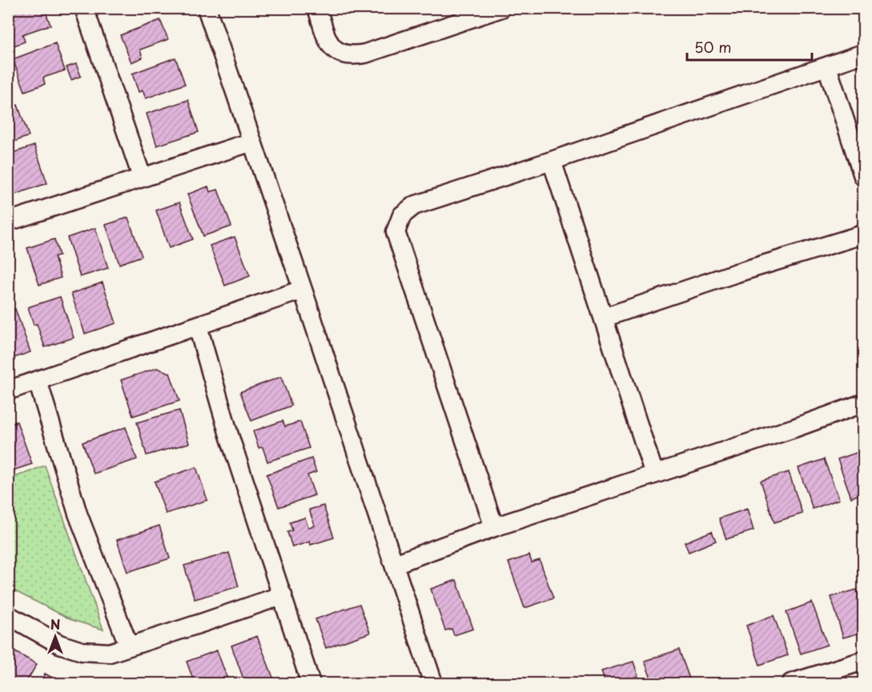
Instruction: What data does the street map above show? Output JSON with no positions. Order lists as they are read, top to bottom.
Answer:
{
  "scale_bar": "50 m",
  "north": "top"
}
